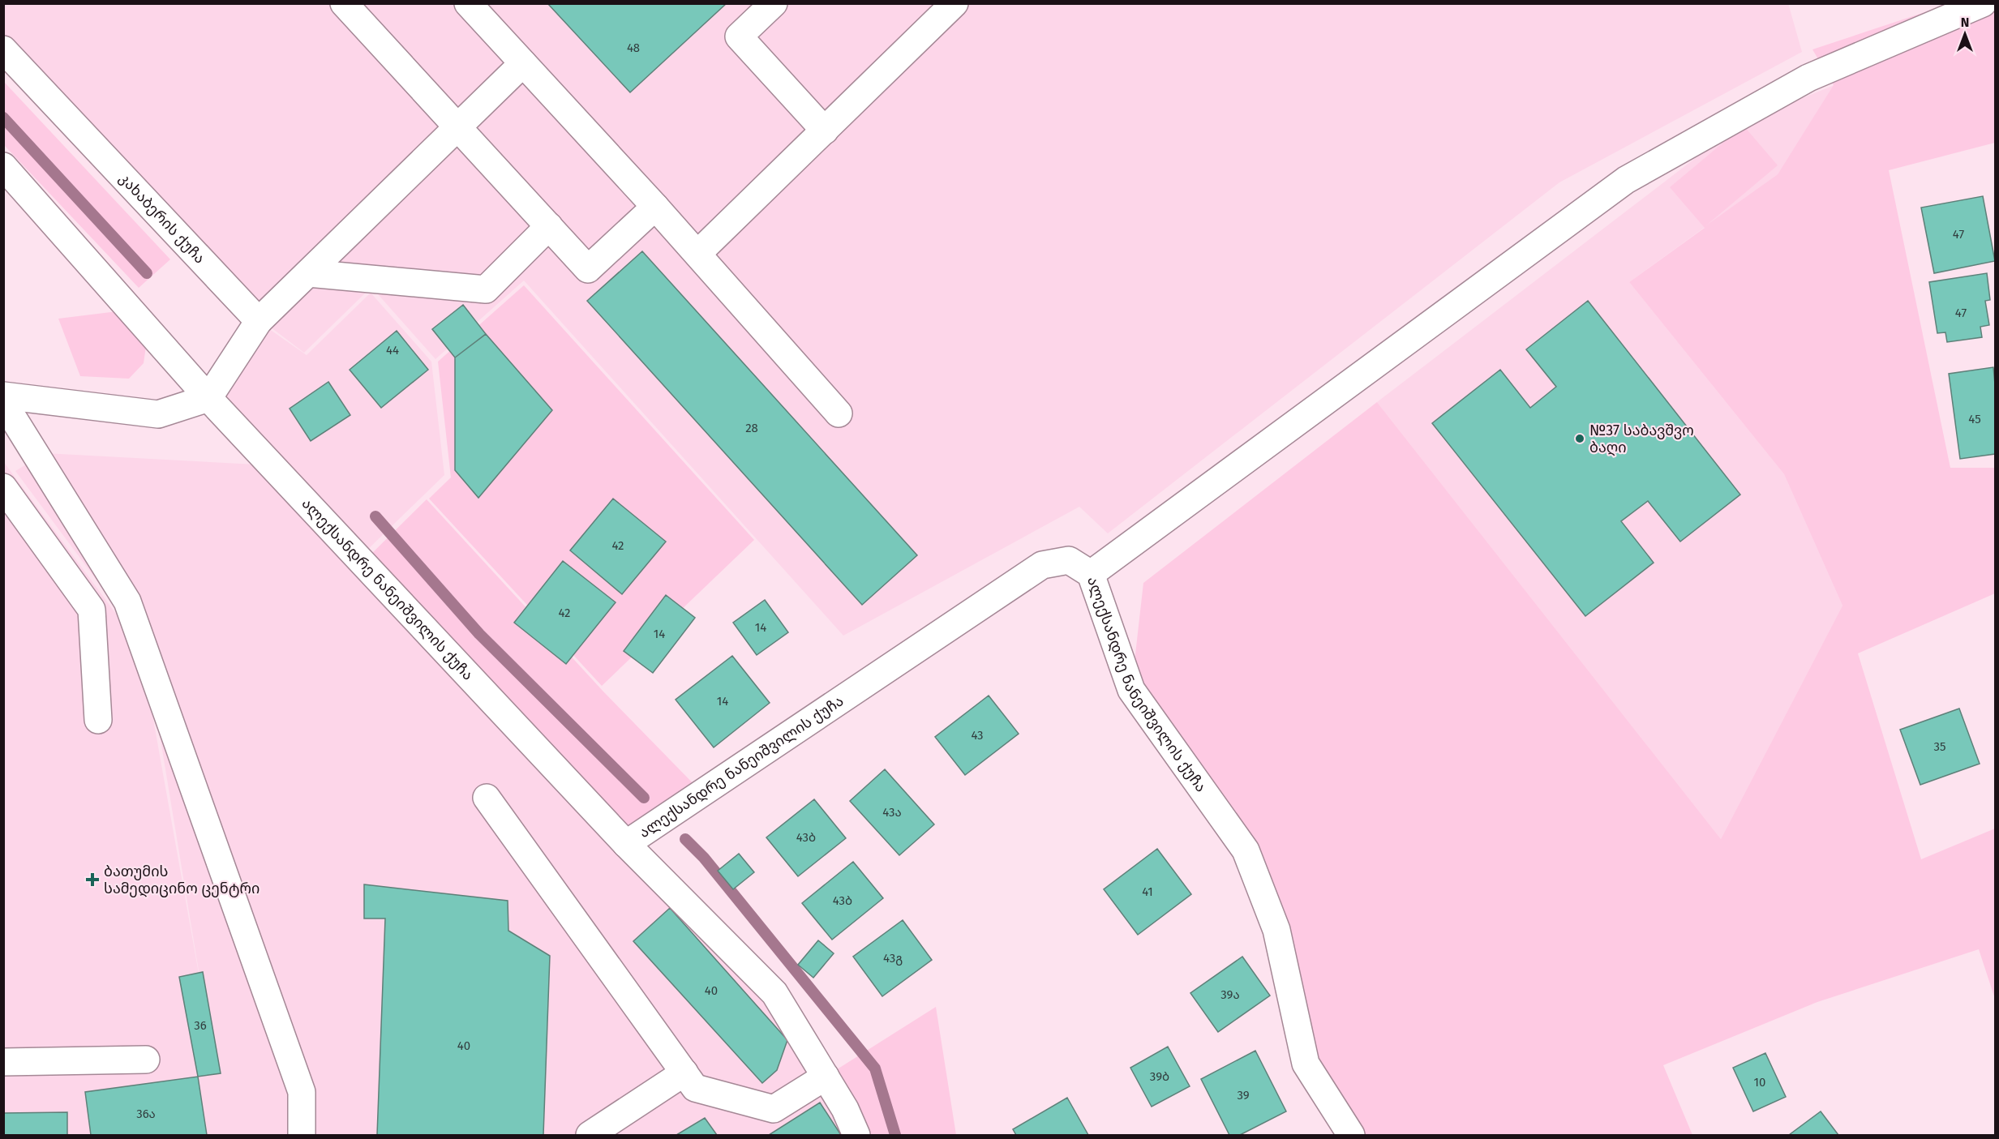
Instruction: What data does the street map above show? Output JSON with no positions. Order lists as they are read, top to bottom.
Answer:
{
  "streets": {
    "street": ["კახაბერის ქუჩა", "ალექსანდრე ნანეიშვილის ქუჩა"]
  },
  "places": {
    "other": ["№37 საბავშვო ბაღი"],
    "health": ["ბათუმის სამედიცინო ცენტრი"]
  },
  "house_numbers": [
    "48",
    "47",
    "47",
    "44",
    "45",
    "28",
    "42",
    "42",
    "14",
    "14",
    "14",
    "43",
    "35",
    "43ა",
    "43ბ",
    "41",
    "43ბ",
    "43გ",
    "40",
    "39ა",
    "36",
    "40",
    "39ბ",
    "10",
    "39",
    "36ა"
  ],
  "north": "top"
}
